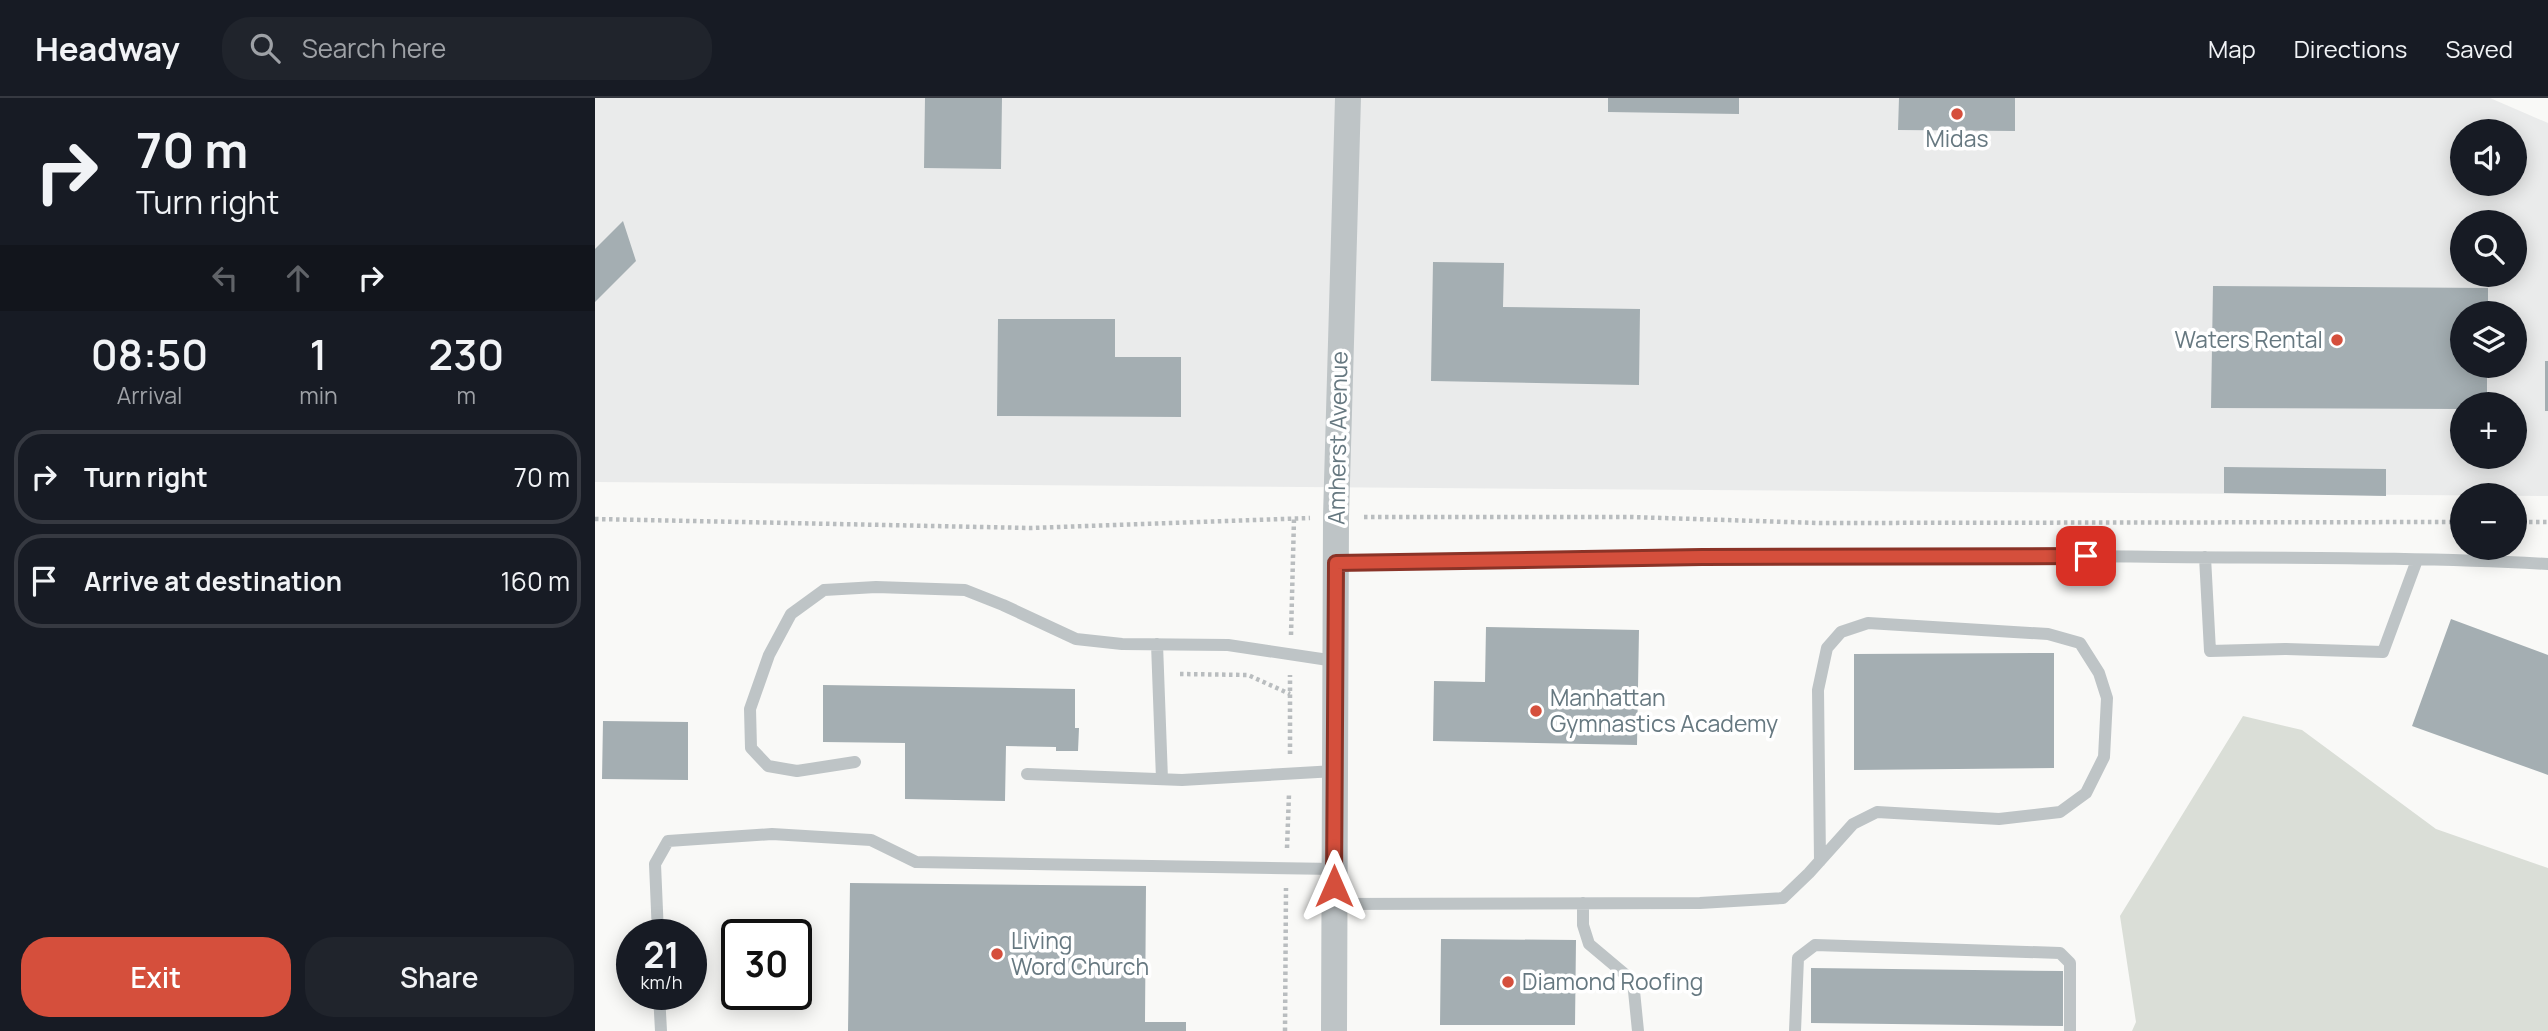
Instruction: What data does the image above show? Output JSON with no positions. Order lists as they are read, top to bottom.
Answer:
{
  "streets": {
    "street": ["Amherst Avenue"]
  },
  "places": [
    "Midas",
    "Waters Rental",
    "Manhattan Gymnastics Academy",
    "Living Word Church",
    "Diamond Roofing"
  ],
  "page": {
    "header": "Headway",
    "search": "Search here",
    "nav": ["Map", "Directions", "Saved"],
    "turn": ["70 m", "Turn right"],
    "map_buttons": ["+", "−"],
    "eta": [
      "08:50",
      "Arrival",
      "1",
      "min",
      "230",
      "m"
    ],
    "list": [
      {
        "name": "Turn right",
        "value": "70 m"
      },
      {
        "name": "Arrive at destination",
        "value": "160 m"
      }
    ],
    "speed": "21 km/h",
    "limit": "30",
    "buttons": ["Exit", "Share"]
  }
}
